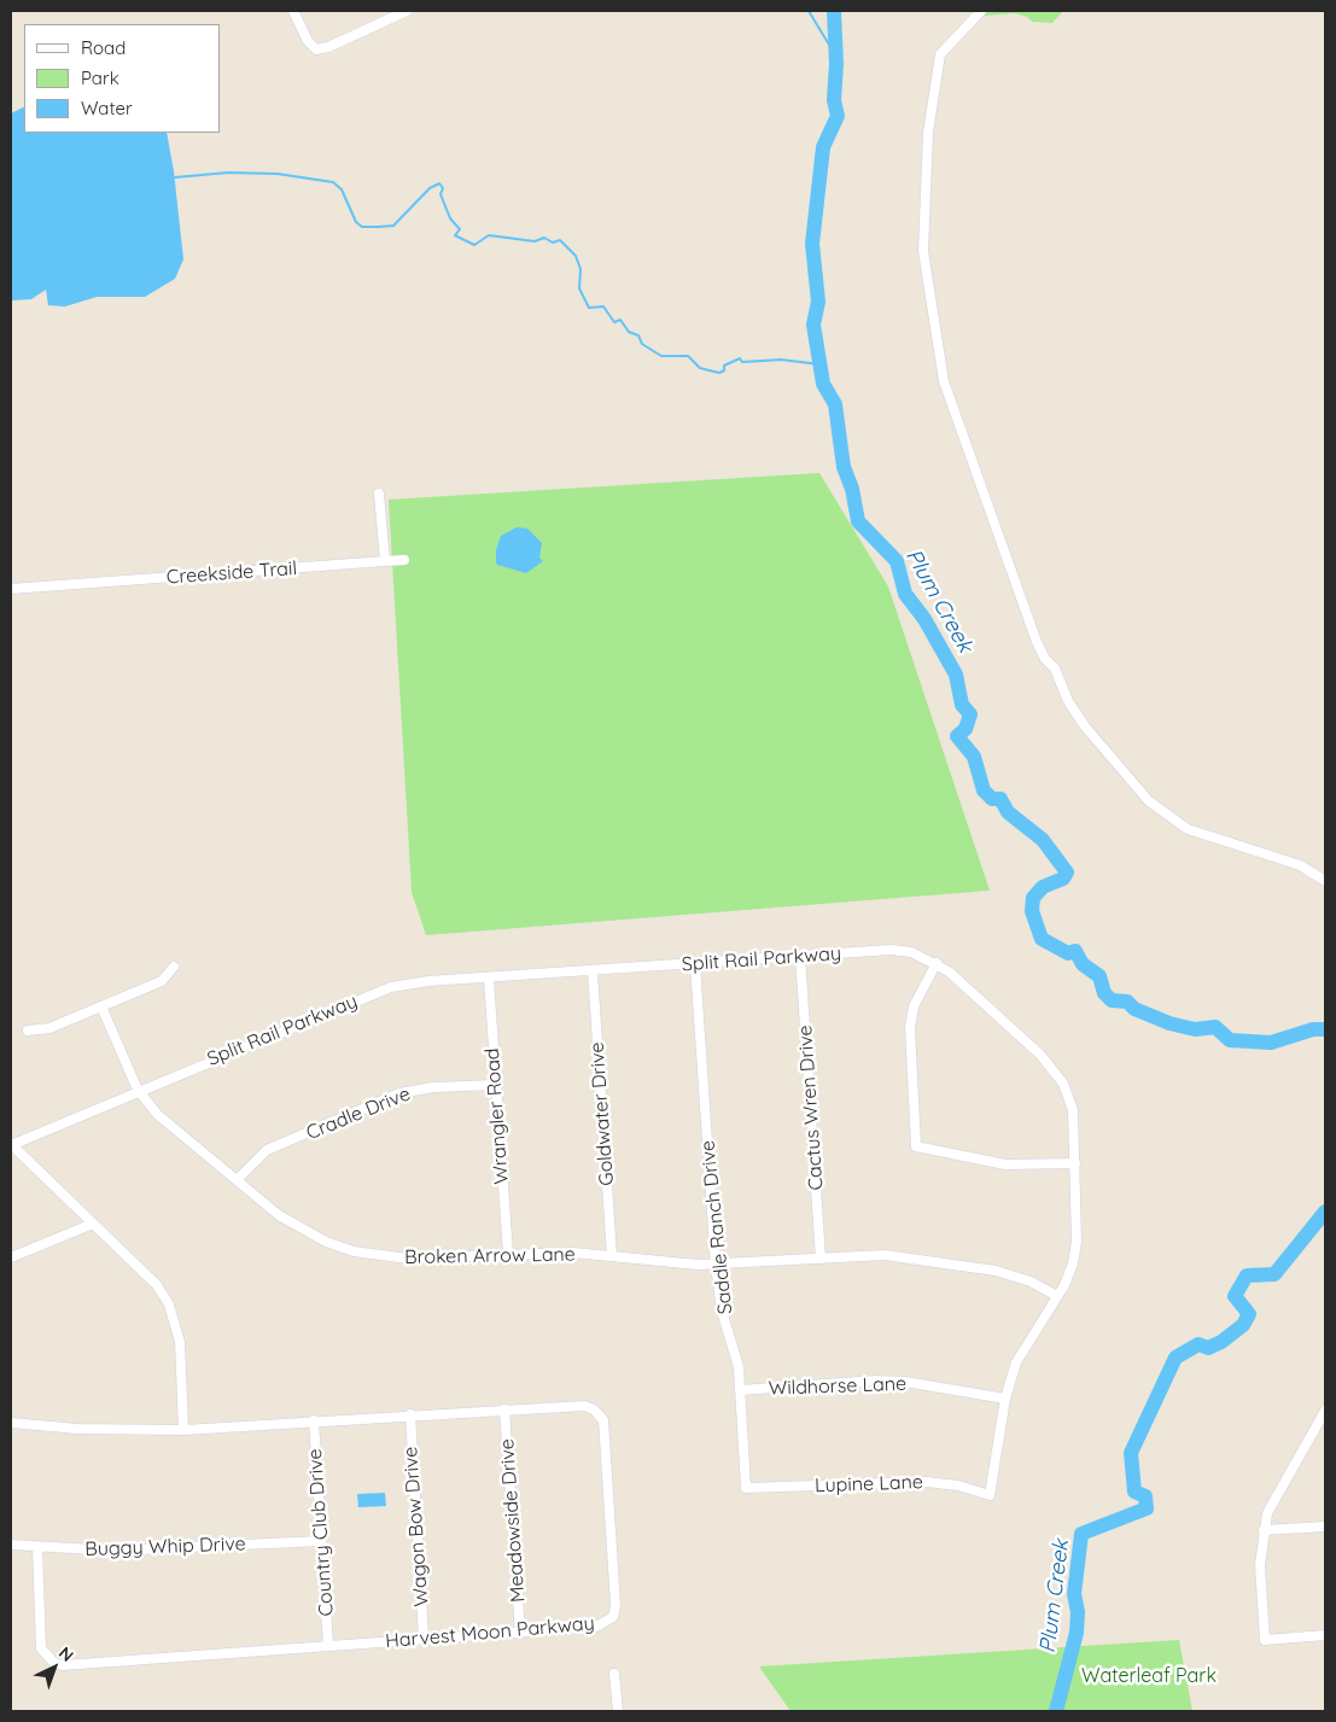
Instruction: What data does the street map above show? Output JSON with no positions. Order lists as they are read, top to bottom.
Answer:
{
  "streets": {
    "street": [
      "Creekside Trail",
      "Split Rail Parkway",
      "Cactus Wren Drive",
      "Cradle Drive",
      "Goldwater Drive",
      "Wrangler Road",
      "Saddle Ranch Drive",
      "Broken Arrow Lane",
      "Wildhorse Lane",
      "Lupine Lane",
      "Meadowside Drive",
      "Wagon Bow Drive",
      "Country Club Drive",
      "Buggy Whip Drive",
      "Harvest Moon Parkway"
    ]
  },
  "crossings": [
    ["Split Rail Parkway", "Cactus Wren Drive"],
    ["Split Rail Parkway", "Goldwater Drive"],
    ["Split Rail Parkway", "Wrangler Road"],
    ["Split Rail Parkway", "Saddle Ranch Drive"],
    ["Split Rail Parkway", "Broken Arrow Lane"],
    ["Split Rail Parkway", "Wildhorse Lane"],
    ["Split Rail Parkway", "Lupine Lane"],
    ["Cactus Wren Drive", "Broken Arrow Lane"],
    ["Cradle Drive", "Wrangler Road"],
    ["Cradle Drive", "Broken Arrow Lane"],
    ["Goldwater Drive", "Broken Arrow Lane"],
    ["Wrangler Road", "Broken Arrow Lane"],
    ["Saddle Ranch Drive", "Broken Arrow Lane"],
    ["Saddle Ranch Drive", "Wildhorse Lane"],
    ["Saddle Ranch Drive", "Lupine Lane"],
    ["Meadowside Drive", "Harvest Moon Parkway"],
    ["Wagon Bow Drive", "Harvest Moon Parkway"],
    ["Country Club Drive", "Buggy Whip Drive"],
    ["Country Club Drive", "Harvest Moon Parkway"],
    ["Buggy Whip Drive", "Harvest Moon Parkway"]
  ],
  "water": ["Plum Creek"],
  "parks": ["Waterleaf Park"],
  "legend": ["Road", "Park", "Water"],
  "north": "top right"
}
